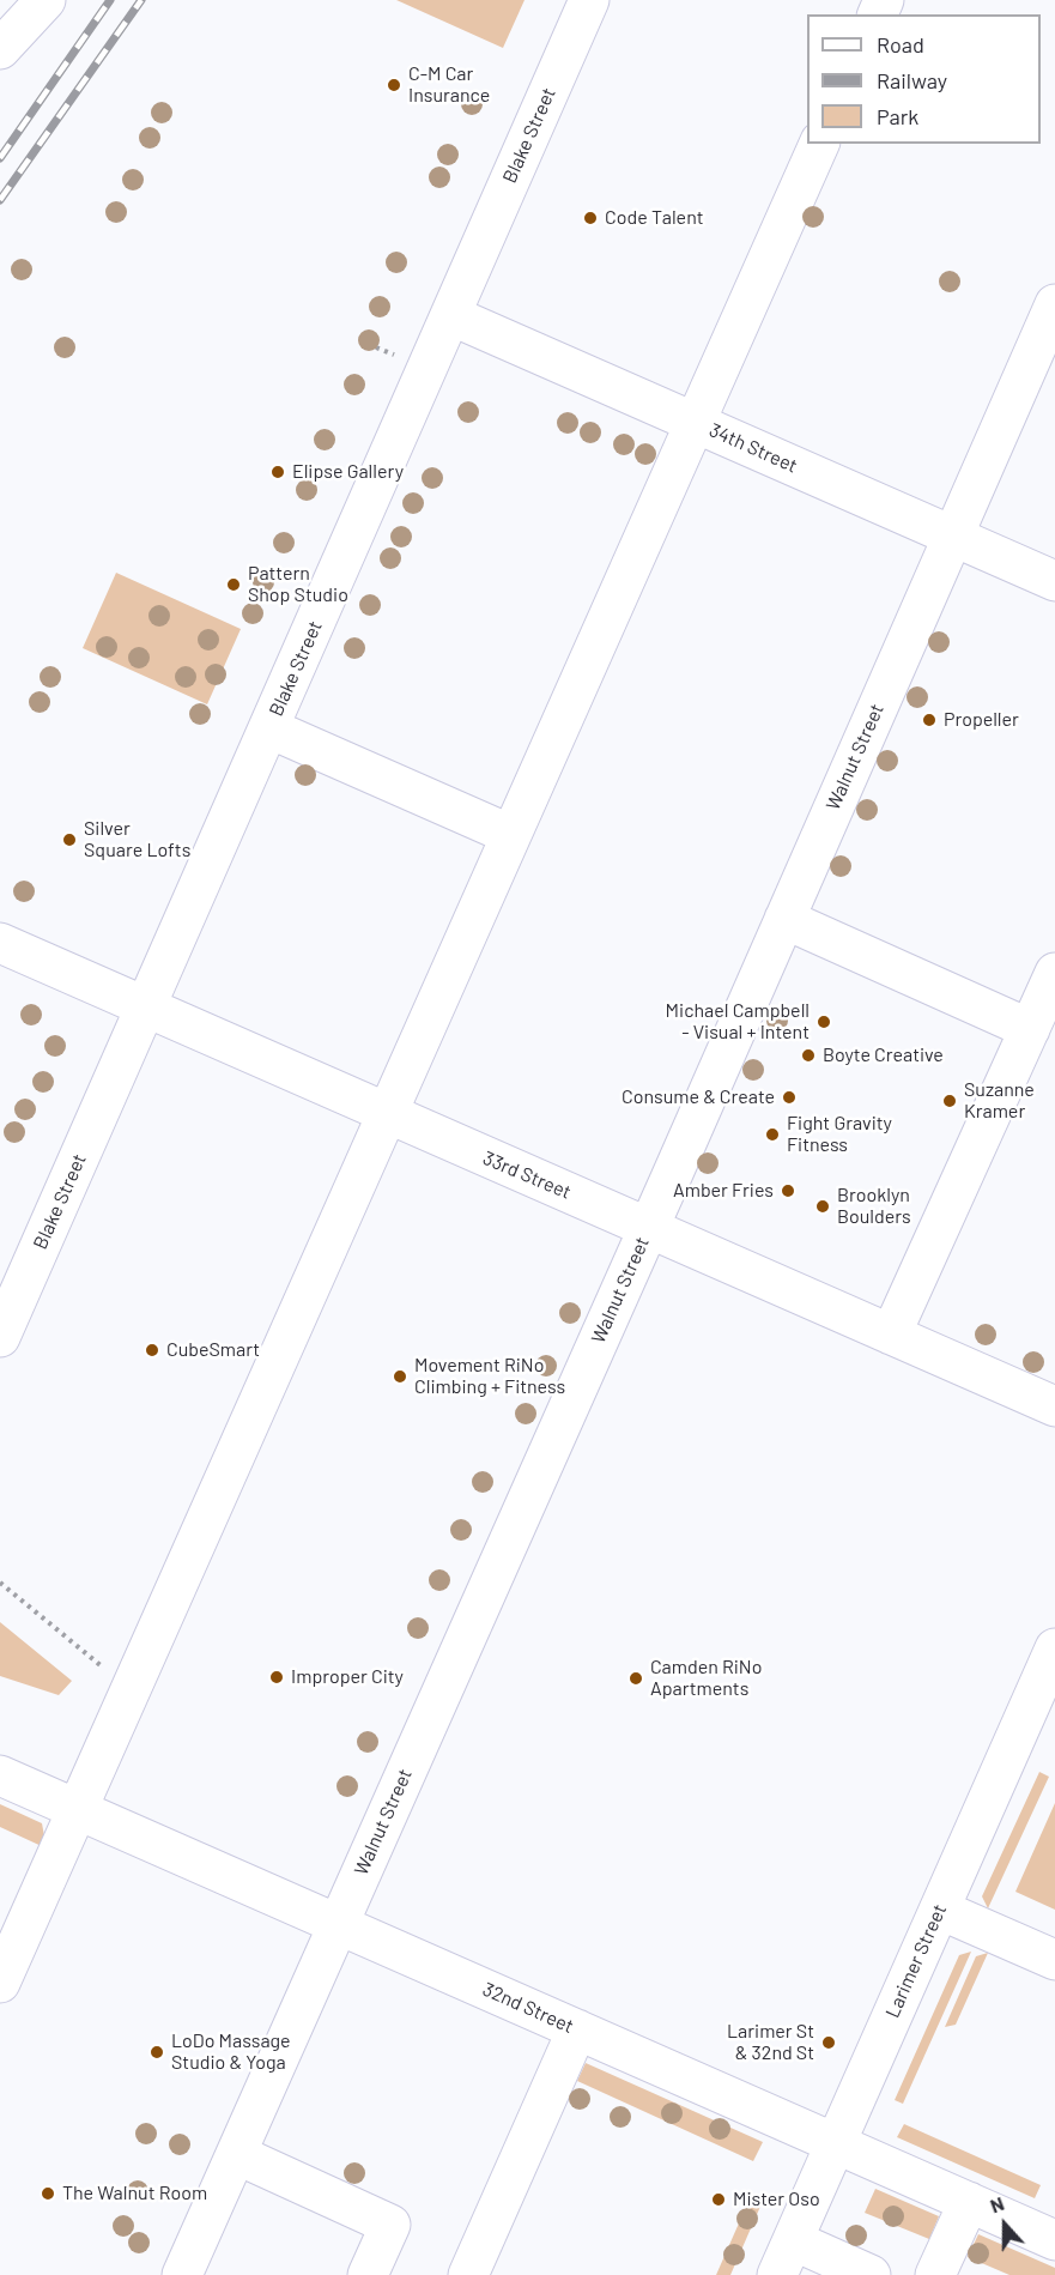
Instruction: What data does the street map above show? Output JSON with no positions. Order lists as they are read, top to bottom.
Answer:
{
  "streets": {
    "street": [
      "Blake Street",
      "34th Street",
      "Walnut Street",
      "33rd Street",
      "Larimer Street",
      "32nd Street"
    ]
  },
  "crossings": [
    ["Blake Street", "34th Street"],
    ["Blake Street", "33rd Street"],
    ["34th Street", "Walnut Street"],
    ["Walnut Street", "33rd Street"],
    ["Walnut Street", "32nd Street"],
    ["Larimer Street", "32nd Street"]
  ],
  "places": [
    "C-M Car Insurance",
    "Code Talent",
    "Elipse Gallery",
    "Pattern Shop Studio",
    "Propeller",
    "Silver Square Lofts",
    "Michael Campbell - Visual + Intent",
    "Boyte Creative",
    "Consume & Create",
    "Suzanne Kramer",
    "Fight Gravity Fitness",
    "Amber Fries",
    "Brooklyn Boulders",
    "CubeSmart",
    "Movement RiNo Climbing + Fitness",
    "Improper City",
    "Camden RiNo Apartments",
    "Larimer St & 32nd St",
    "LoDo Massage Studio & Yoga",
    "The Walnut Room",
    "Mister Oso"
  ],
  "legend": ["Road", "Railway", "Park"],
  "north": "top"
}
